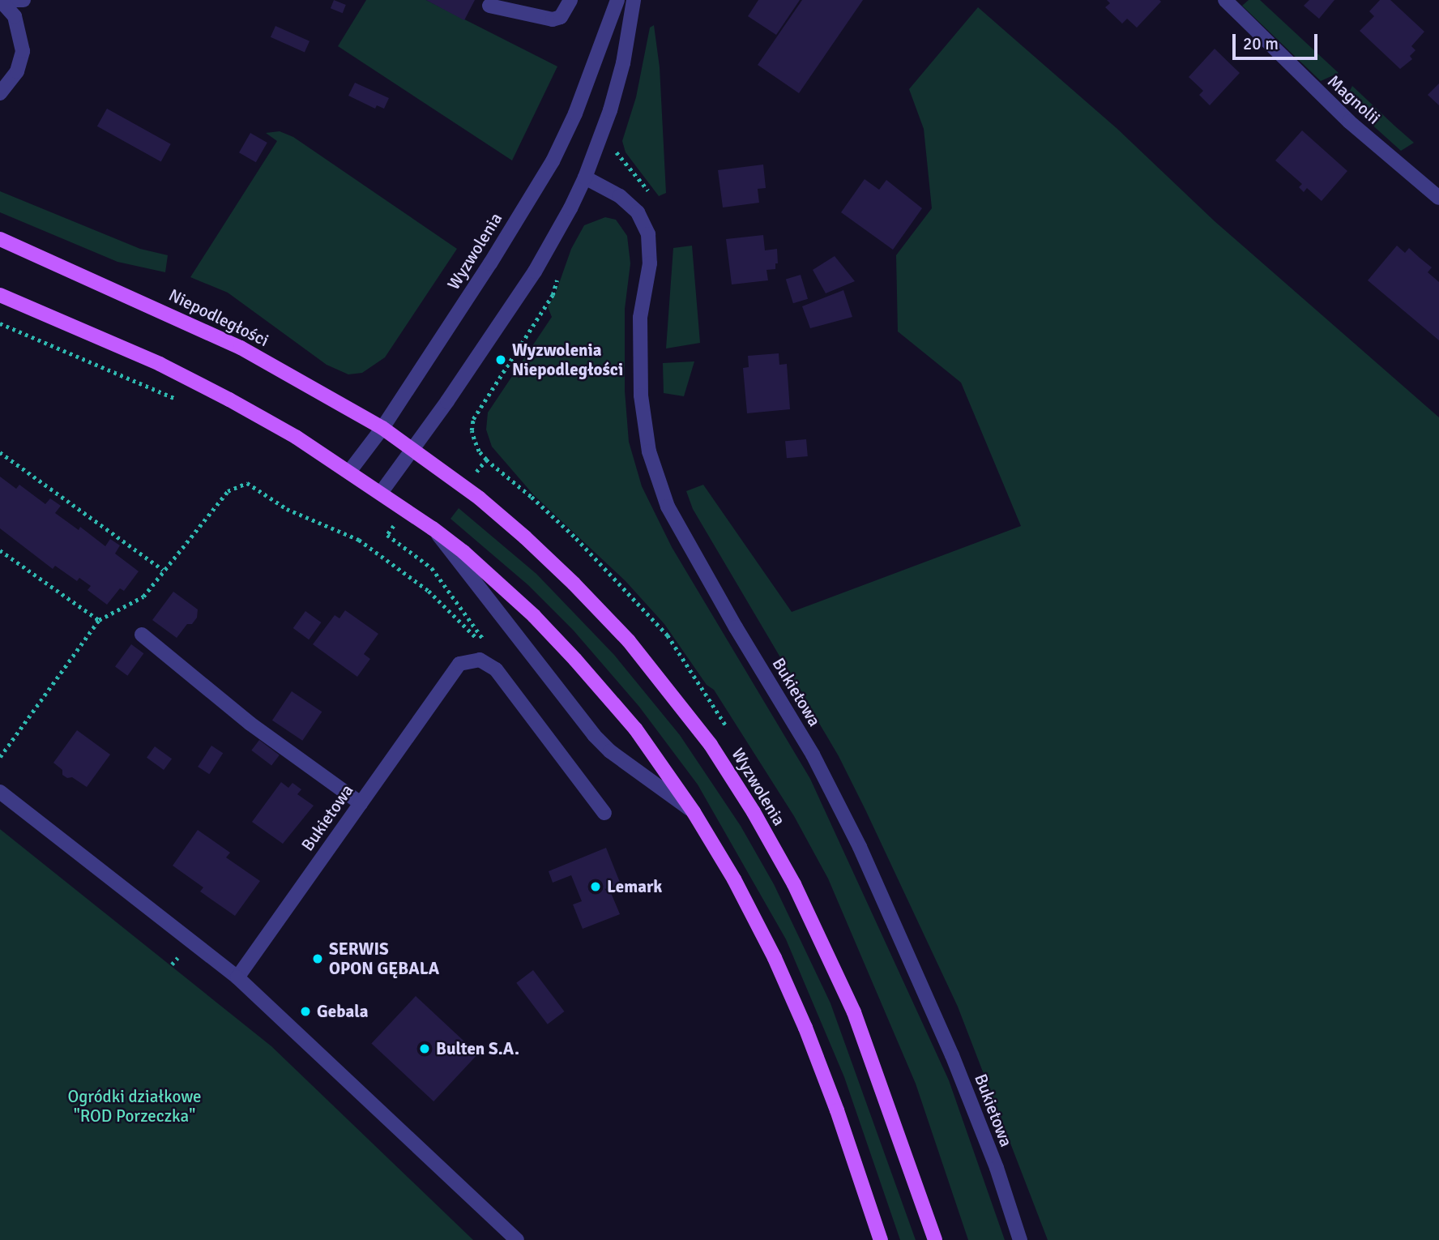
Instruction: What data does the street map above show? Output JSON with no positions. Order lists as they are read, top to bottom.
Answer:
{
  "streets": {
    "main road": ["Wyzwolenia", "Niepodległości"],
    "street": ["Magnolii", "Bukietowa"]
  },
  "crossings": [
    ["Wyzwolenia", "Niepodległości"]
  ],
  "parks": ["Ogródki działkowe \"ROD Porzeczka\""],
  "places": [
    "Wyzwolenia Niepodległości",
    "Lemark",
    "SERWIS OPON GĘBALA",
    "Gebala",
    "Bulten S.A."
  ],
  "scale_bar": "20 m"
}
